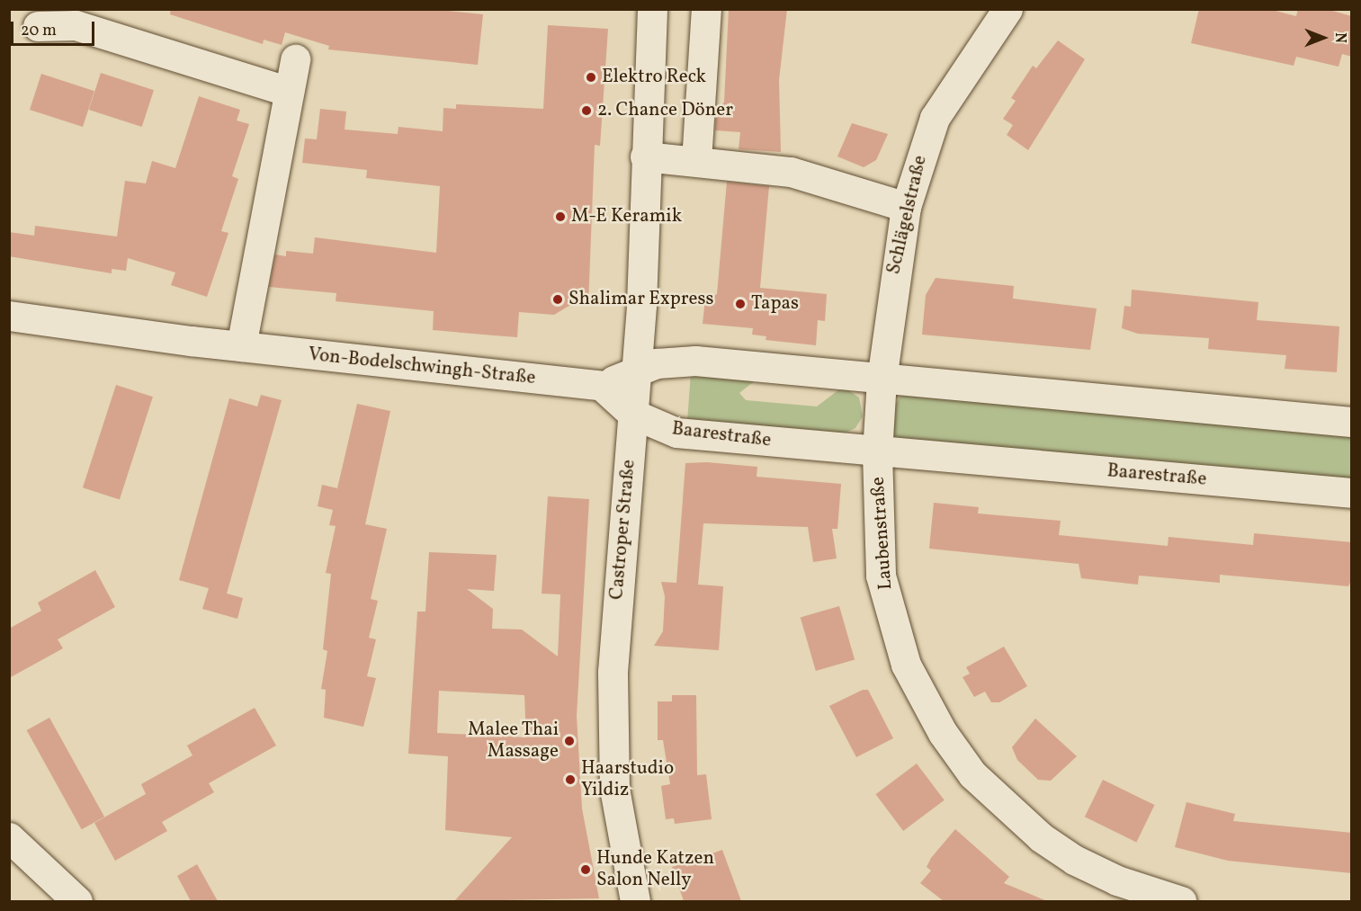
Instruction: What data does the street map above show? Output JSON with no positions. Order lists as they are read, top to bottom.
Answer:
{
  "streets": {
    "street": [
      "Schlägelstraße",
      "Von-Bodelschwingh-Straße",
      "Baarestraße",
      "Castroper Straße",
      "Laubenstraße"
    ]
  },
  "crossings": [
    ["Schlägelstraße", "Laubenstraße"],
    ["Von-Bodelschwingh-Straße", "Baarestraße"],
    ["Baarestraße", "Castroper Straße"],
    ["Baarestraße", "Laubenstraße"]
  ],
  "places": [
    "Elektro Reck",
    "2. Chance Döner",
    "M-E Keramik",
    "Shalimar Express",
    "Tapas",
    "Malee Thai Massage",
    "Haarstudio Yildiz",
    "Hunde Katzen Salon Nelly"
  ],
  "scale_bar": "20 m",
  "north": "right"
}
